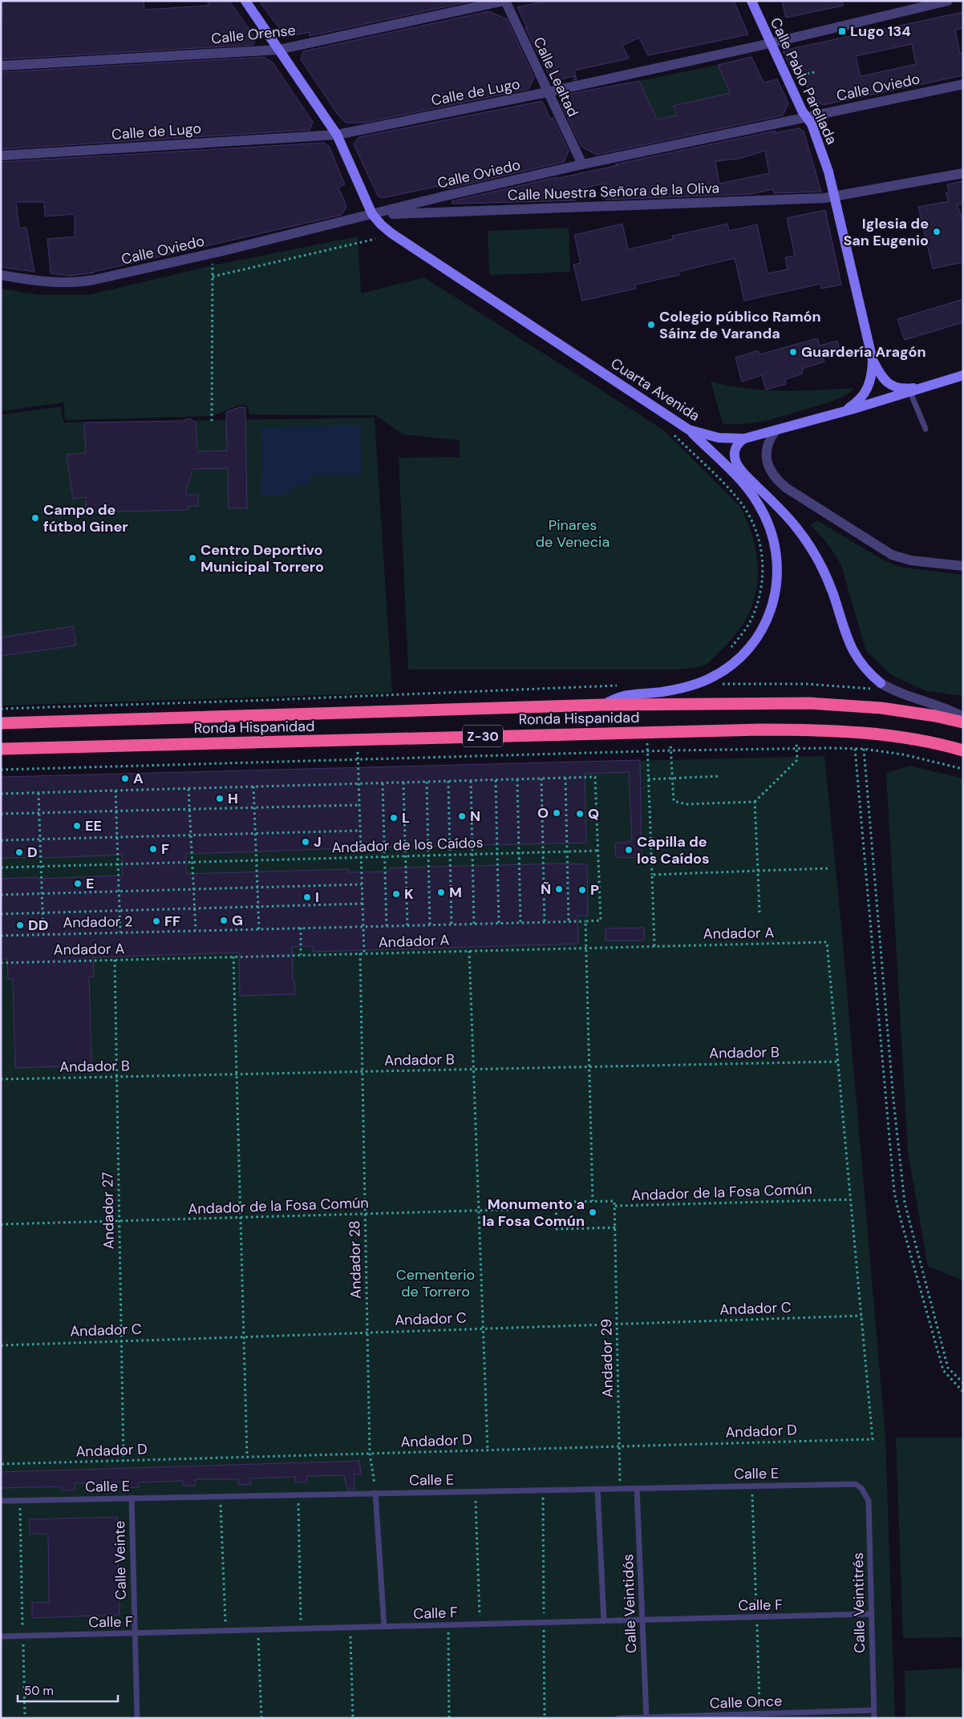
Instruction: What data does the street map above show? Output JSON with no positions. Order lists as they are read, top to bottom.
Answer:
{
  "streets": {
    "highway": ["Ronda Hispanidad", "Z-30"],
    "street": [
      "Calle Orense",
      "Calle Lealtad",
      "Calle Pablo Parellada",
      "Calle Oviedo",
      "Calle de Lugo",
      "Calle Nuestra Señora de la Oliva",
      "Cuarta Avenida"
    ],
    "lane": [
      "Calle E",
      "Calle Veinte",
      "Calle Veintitrés",
      "Calle Veintidós",
      "Calle F",
      "Calle Once"
    ],
    "path": [
      "Andador de los Caídos",
      "Andador 2",
      "Andador A",
      "Andador B",
      "Andador de la Fosa Común",
      "Andador 27",
      "Andador 28",
      "Andador C",
      "Andador 29",
      "Andador D"
    ]
  },
  "crossings": [
    ["Calle Orense", "Calle Lealtad"],
    ["Calle Orense", "Cuarta Avenida"],
    ["Calle Lealtad", "Calle Oviedo"],
    ["Calle Lealtad", "Calle de Lugo"],
    ["Calle Pablo Parellada", "Calle Oviedo"],
    ["Calle Pablo Parellada", "Calle de Lugo"],
    ["Calle Pablo Parellada", "Calle Nuestra Señora de la Oliva"],
    ["Calle Pablo Parellada", "Cuarta Avenida"],
    ["Calle Oviedo", "Cuarta Avenida"],
    ["Calle de Lugo", "Cuarta Avenida"],
    ["Ronda Hispanidad", "Andador 28"],
    ["Andador de los Caídos", "Andador 28"],
    ["Andador 2", "Andador 28"],
    ["Andador A", "Andador B"],
    ["Andador A", "Andador 27"],
    ["Andador A", "Andador 28"],
    ["Andador B", "Andador 27"],
    ["Andador B", "Andador 28"],
    ["Andador de la Fosa Común", "Andador 27"],
    ["Andador de la Fosa Común", "Andador 28"],
    ["Andador de la Fosa Común", "Andador 29"],
    ["Andador 27", "Andador C"],
    ["Andador 27", "Andador D"],
    ["Andador 28", "Andador C"],
    ["Andador 28", "Andador D"],
    ["Andador 28", "Calle E"],
    ["Andador C", "Andador 29"],
    ["Andador C", "Andador D"],
    ["Andador 29", "Andador D"],
    ["Andador 29", "Calle E"],
    ["Calle E", "Calle Veinte"],
    ["Calle E", "Calle Veintitrés"],
    ["Calle E", "Calle Veintidós"],
    ["Calle Veinte", "Calle F"],
    ["Calle Veintitrés", "Calle F"],
    ["Calle Veintitrés", "Calle Once"],
    ["Calle Veintidós", "Calle F"],
    ["Calle Veintidós", "Calle Once"]
  ],
  "parks": ["Pinares de Venecia", "Cementerio de Torrero"],
  "places": {
    "transit": ["Lugo 134"],
    "other": [
      "Iglesia de San Eugenio",
      "Colegio público Ramón Sáinz de Varanda",
      "Guardería Aragón",
      "Campo de fútbol Giner",
      "Centro Deportivo Municipal Torrero",
      "A",
      "H",
      "O",
      "Q",
      "N",
      "L",
      "EE",
      "J",
      "F",
      "Capilla de los Caídos",
      "D",
      "E",
      "Ñ",
      "P",
      "M",
      "K",
      "I",
      "G",
      "FF",
      "DD",
      "Monumento a la Fosa Común"
    ]
  },
  "scale_bar": "50 m"
}
